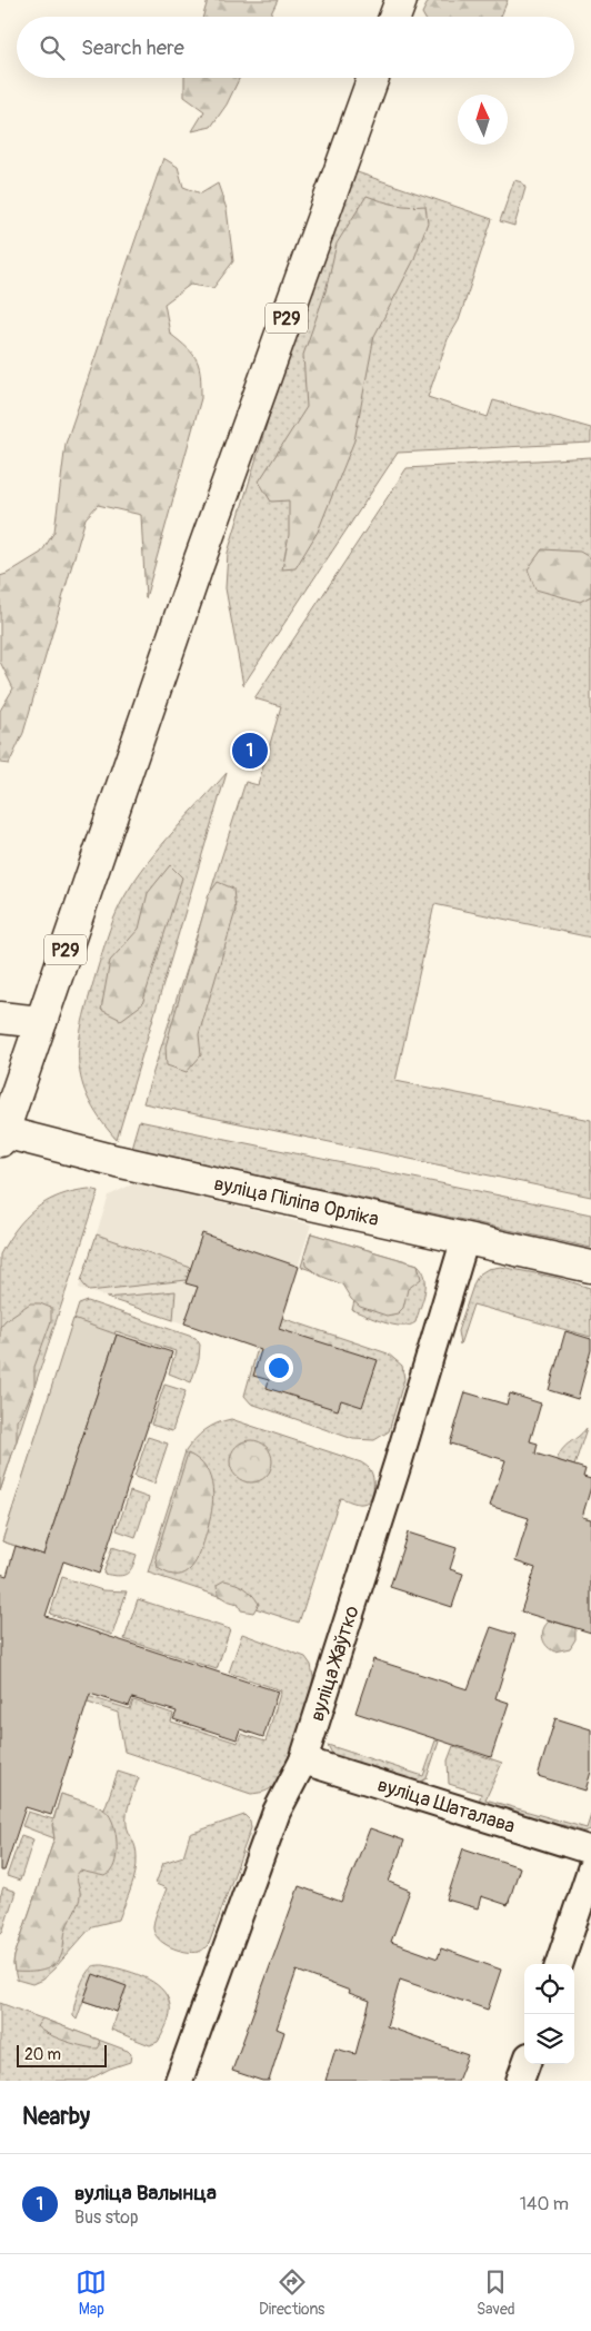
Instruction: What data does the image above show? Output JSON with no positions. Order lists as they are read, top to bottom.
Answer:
{
  "streets": {
    "main road": ["Р29", "вуліца Піліпа Орліка"],
    "street": ["вуліца Жаўтко", "вуліца Шаталава"]
  },
  "crossings": [
    ["Р29", "вуліца Піліпа Орліка"],
    ["вуліца Піліпа Орліка", "вуліца Жаўтко"],
    ["вуліца Жаўтко", "вуліца Шаталава"]
  ],
  "scale_bar": "20 m",
  "north": "top",
  "page": {
    "search": "Search here",
    "pins": "1",
    "scale": "20 m",
    "heading": "Nearby",
    "list": [
      {
        "mark": "1",
        "name": "вуліца Валынца",
        "note": "Bus stop",
        "value": "140 m"
      }
    ],
    "nav": ["Map", "Directions", "Saved"]
  }
}
